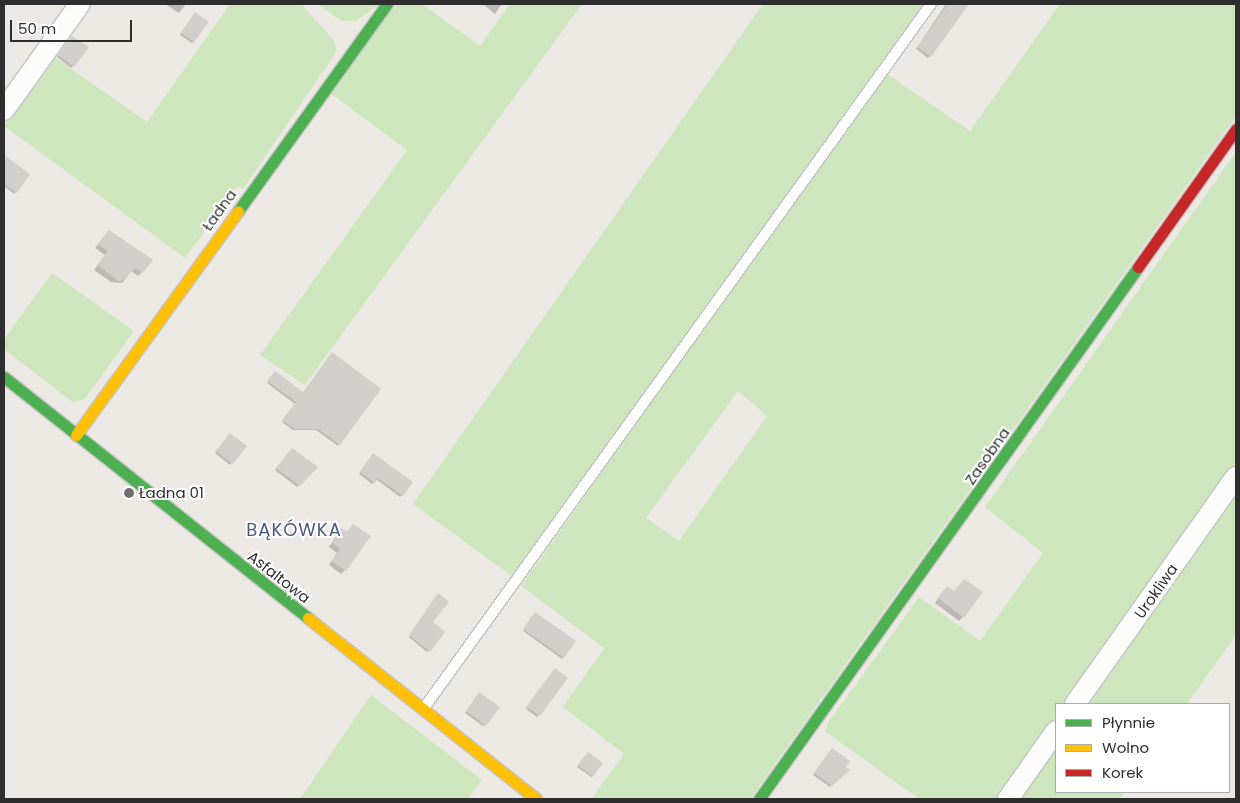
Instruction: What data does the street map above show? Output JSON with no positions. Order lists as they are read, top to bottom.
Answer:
{
  "streets": {
    "street": [
      "Ładna",
      "Zasobna",
      "Asfaltowa",
      "Urokliwa"
    ]
  },
  "crossings": [
    ["Ładna", "Asfaltowa"]
  ],
  "districts": ["BĄKÓWKA"],
  "places": ["Ładna 01"],
  "legend": ["Płynnie", "Wolno", "Korek"],
  "scale_bar": "50 m"
}
